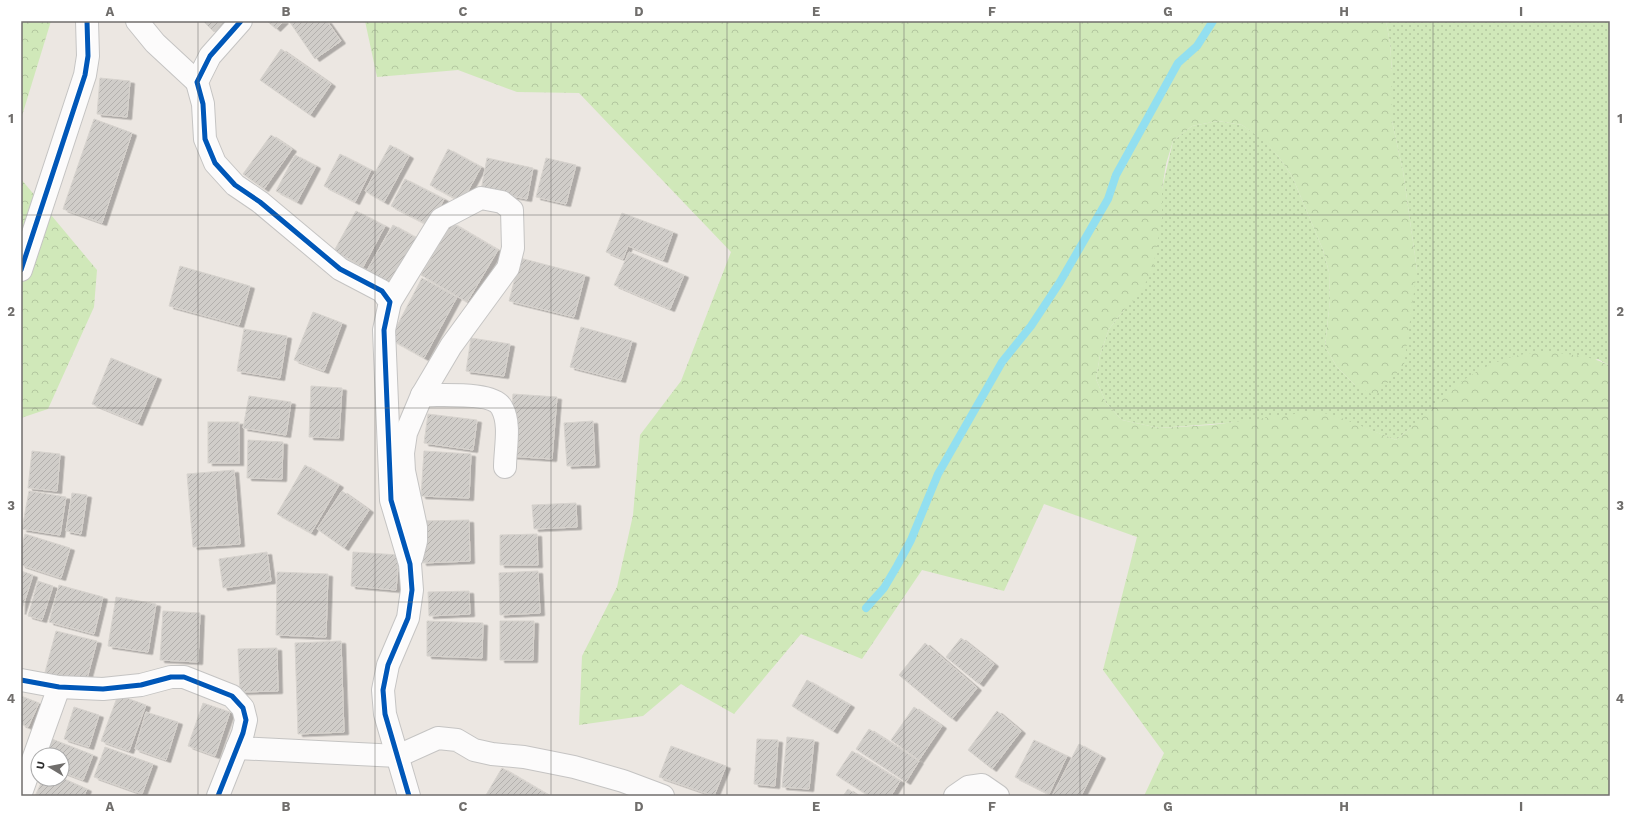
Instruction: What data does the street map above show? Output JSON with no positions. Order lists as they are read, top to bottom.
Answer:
{
  "north": "left",
  "grid": {
    "columns": [
      "A",
      "B",
      "C",
      "D",
      "E",
      "F",
      "G",
      "H",
      "I"
    ],
    "rows": [
      "1",
      "2",
      "3",
      "4"
    ]
  }
}
